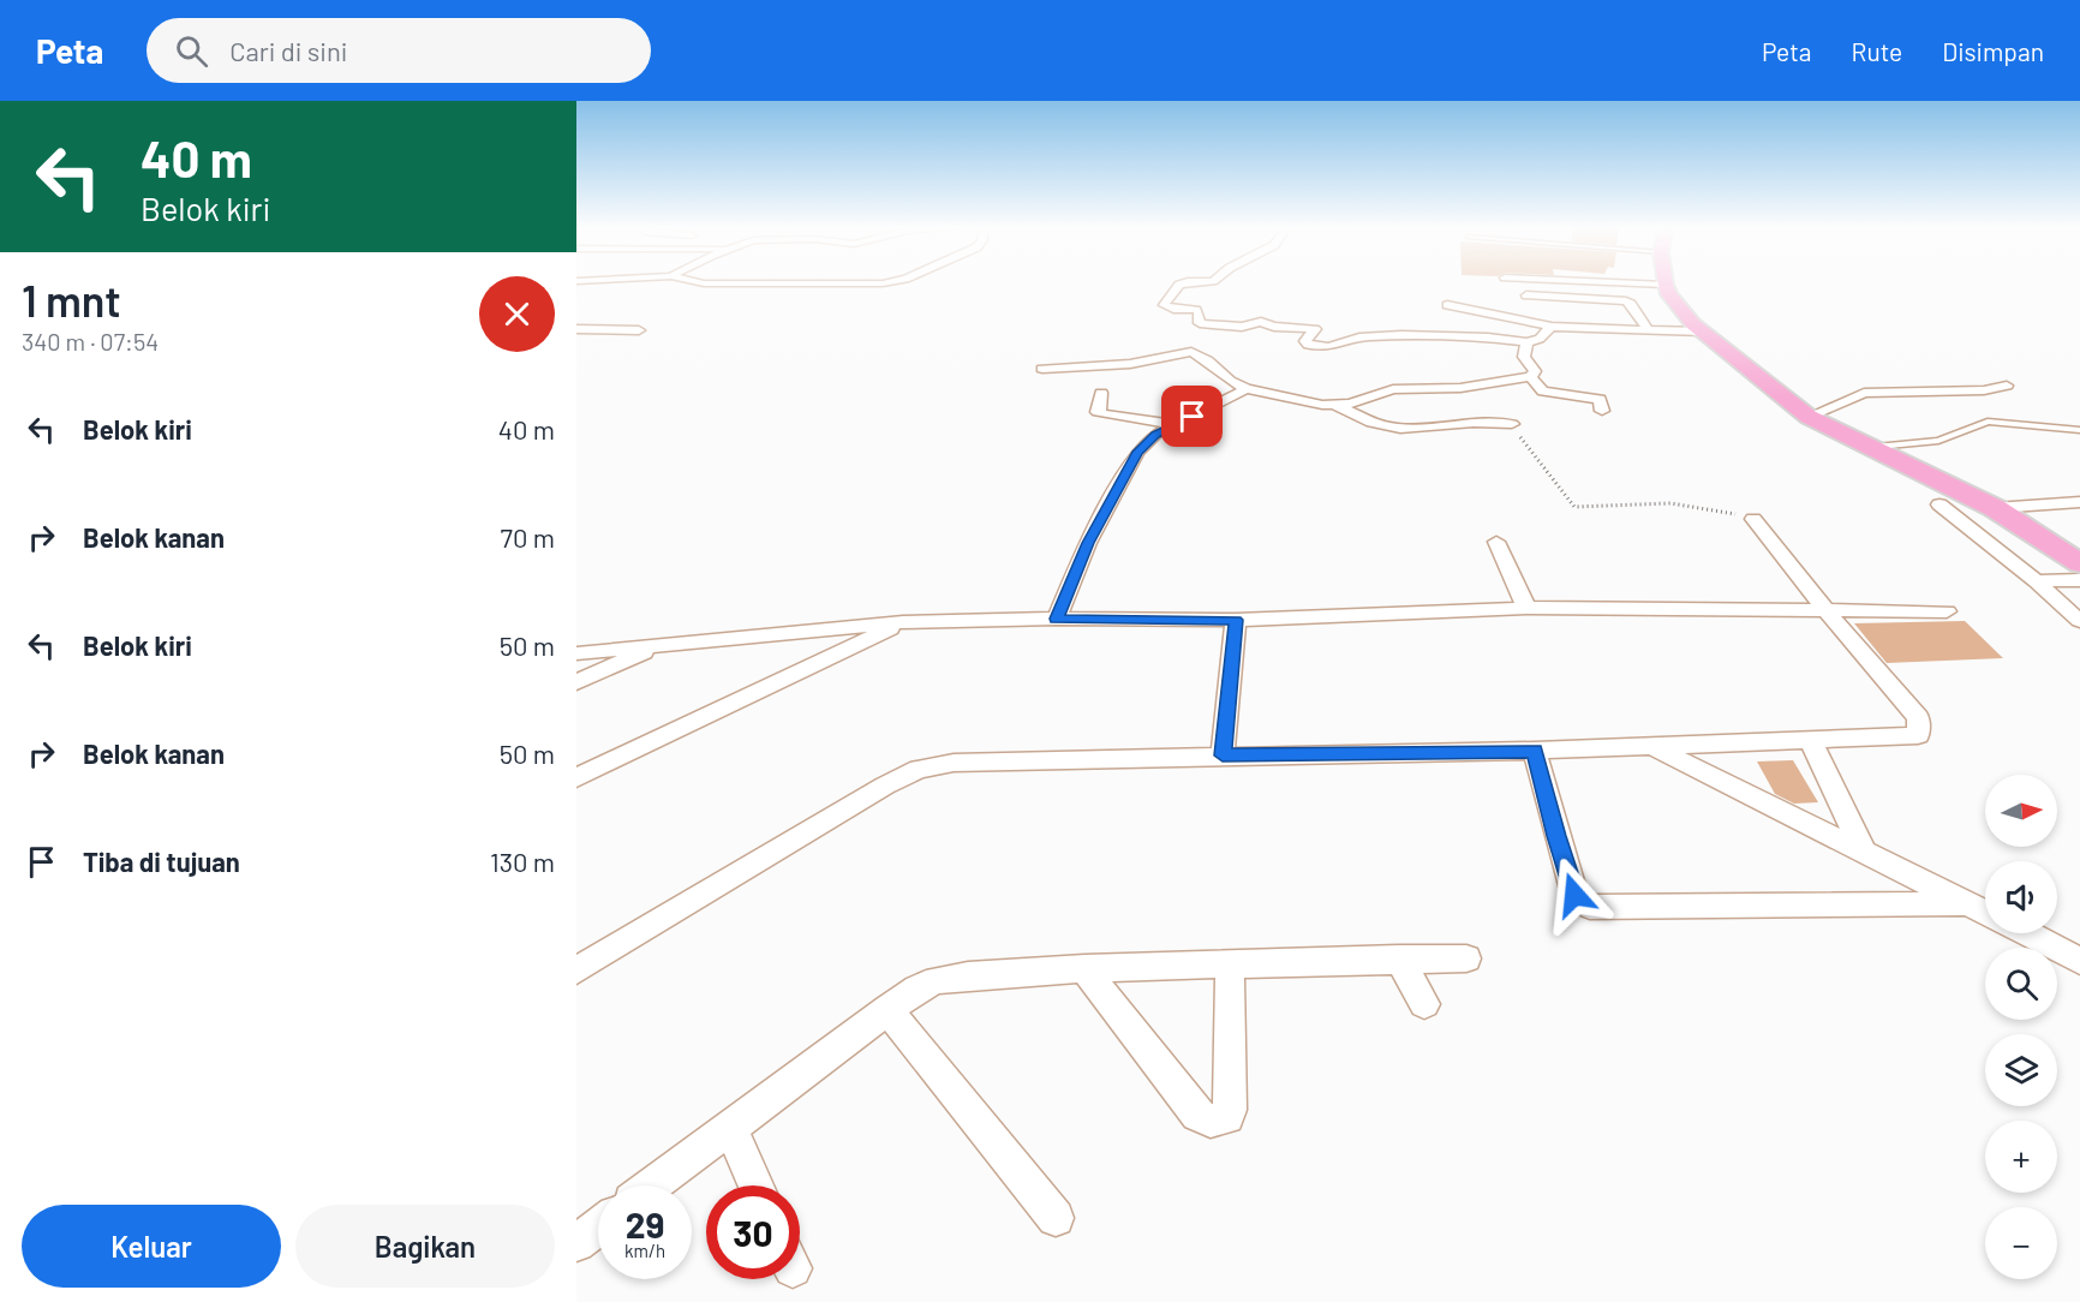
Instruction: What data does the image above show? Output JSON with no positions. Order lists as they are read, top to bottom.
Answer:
{
  "north": "right",
  "page": {
    "header": "Peta",
    "search": "Cari di sini",
    "nav": ["Peta", "Rute", "Disimpan"],
    "turn": ["40 m", "Belok kiri"],
    "heading": ["1 mnt", "340 m · 07:54"],
    "list": [
      {
        "name": "Belok kiri",
        "value": "40 m"
      },
      {
        "name": "Belok kanan",
        "value": "70 m"
      },
      {
        "name": "Belok kiri",
        "value": "50 m"
      },
      {
        "name": "Belok kanan",
        "value": "50 m"
      },
      {
        "name": "Tiba di tujuan",
        "value": "130 m"
      }
    ],
    "map_buttons": ["+", "−"],
    "speed": "29 km/h",
    "limit": "30",
    "buttons": ["Keluar", "Bagikan"]
  }
}
